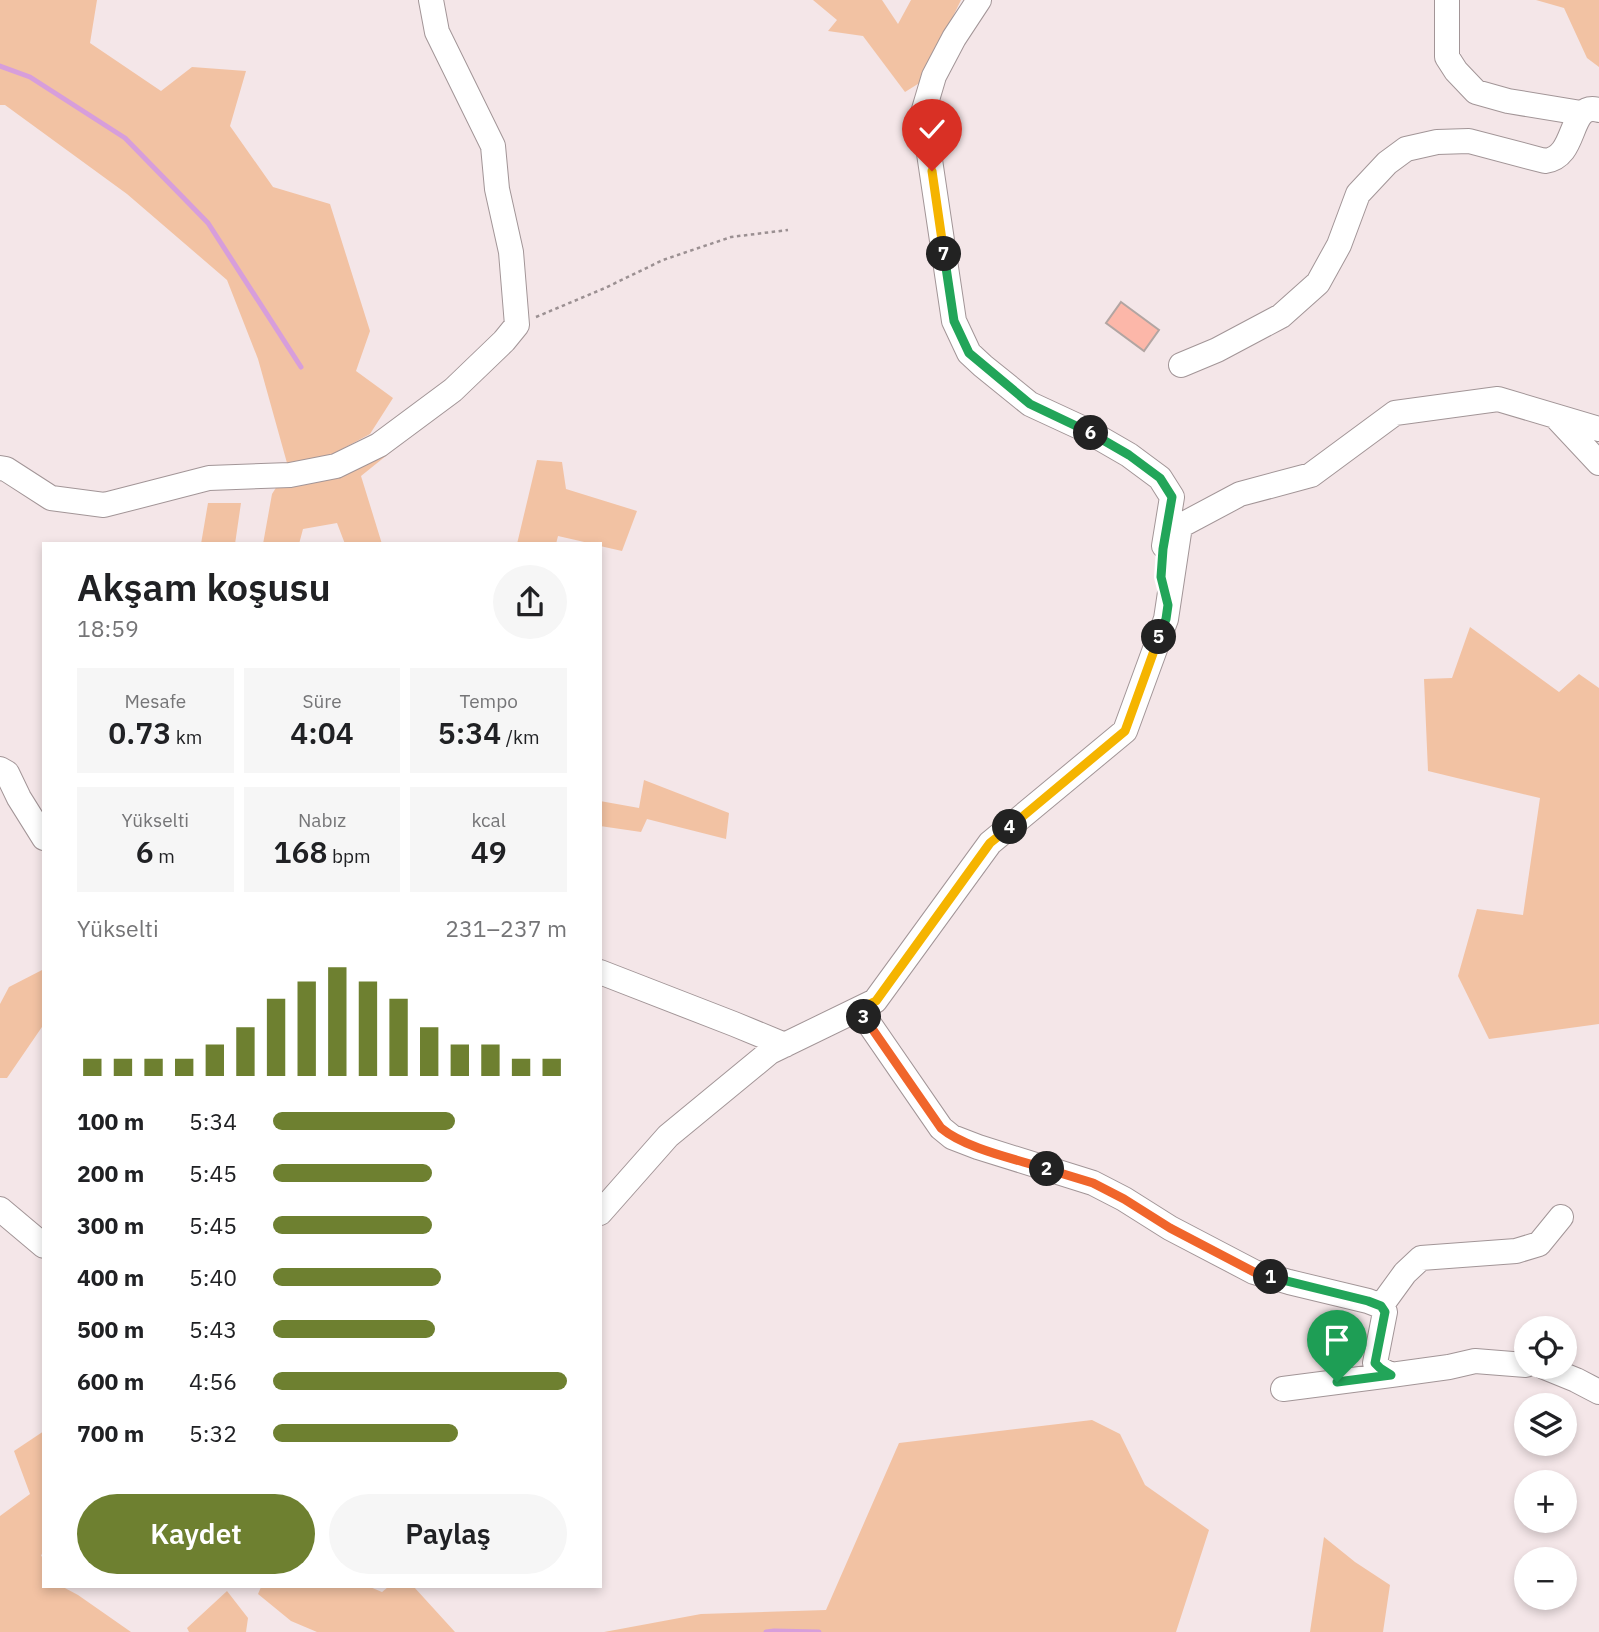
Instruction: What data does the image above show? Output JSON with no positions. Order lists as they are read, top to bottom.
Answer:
{
  "page": {
    "pins": [
      "7",
      "6",
      "5",
      "4",
      "3",
      "2",
      "1"
    ],
    "heading": ["Akşam koşusu", "18:59"],
    "stats": [
      ["Mesafe", "0.73 km"],
      ["Süre", "4:04"],
      ["Tempo", "5:34 /km"],
      ["Yükselti", "6 m"],
      ["Nabız", "168 bpm"],
      ["kcal", "49"]
    ],
    "chart": ["Yükselti", "231–237 m"],
    "list": [
      {
        "name": "100 m",
        "note": "5:34"
      },
      {
        "name": "200 m",
        "note": "5:45"
      },
      {
        "name": "300 m",
        "note": "5:45"
      },
      {
        "name": "400 m",
        "note": "5:40"
      },
      {
        "name": "500 m",
        "note": "5:43"
      },
      {
        "name": "600 m",
        "note": "4:56"
      },
      {
        "name": "700 m",
        "note": "5:32"
      }
    ],
    "map_buttons": ["+", "−"],
    "buttons": ["Kaydet", "Paylaş"]
  }
}
